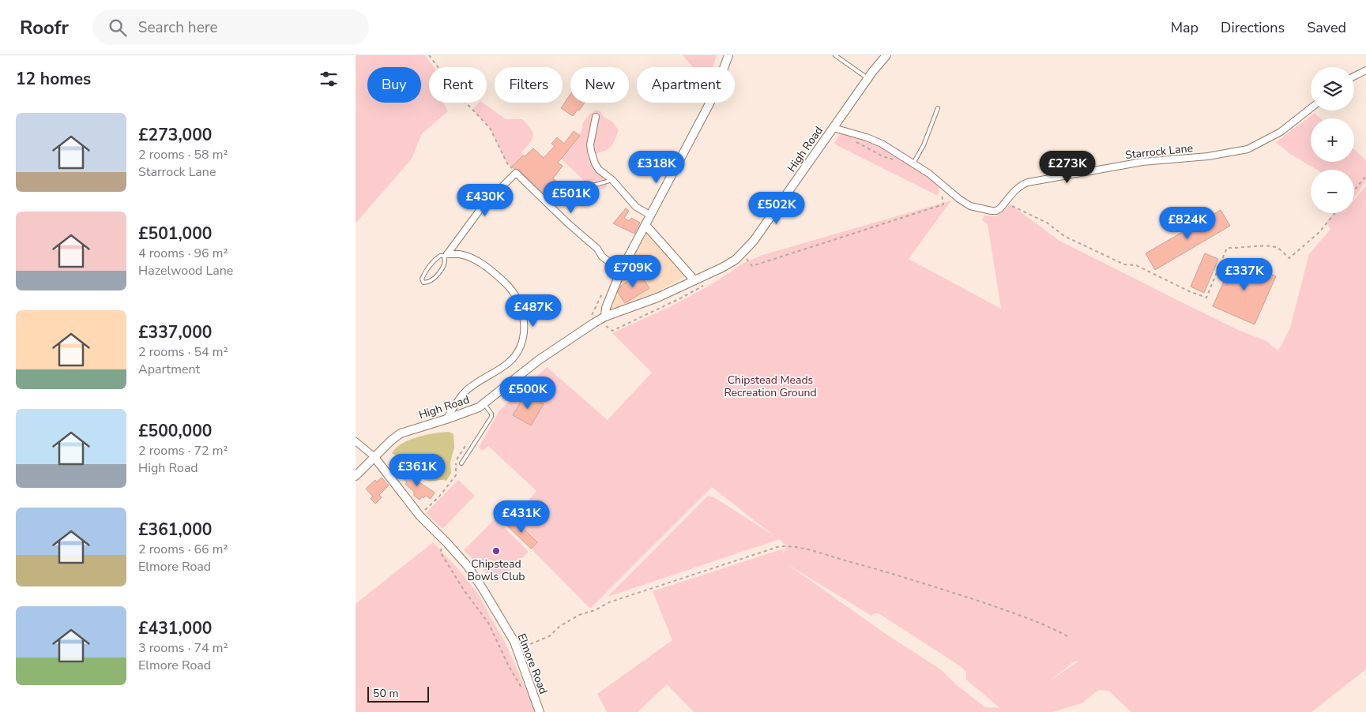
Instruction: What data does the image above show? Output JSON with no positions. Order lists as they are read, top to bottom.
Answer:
{
  "streets": {
    "street": ["High Road", "Starrock Lane", "Elmore Road"]
  },
  "crossings": [
    ["High Road", "Starrock Lane"],
    ["High Road", "Elmore Road"]
  ],
  "parks": ["Chipstead Meads Recreation Ground"],
  "places": ["Chipstead Bowls Club"],
  "scale_bar": "50 m",
  "page": {
    "header": "Roofr",
    "search": "Search here",
    "nav": ["Map", "Directions", "Saved"],
    "heading": "12 homes",
    "map_buttons": ["+", "−"],
    "chip": [
      "Buy",
      "Rent",
      "Filters",
      "New",
      "Apartment"
    ],
    "list": [
      {
        "name": "£273,000",
        "note": "2 rooms · 58 m² · Starrock Lane"
      },
      {
        "name": "£501,000",
        "note": "4 rooms · 96 m² · Hazelwood Lane"
      },
      {
        "name": "£337,000",
        "note": "2 rooms · 54 m² · Apartment"
      },
      {
        "name": "£500,000",
        "note": "2 rooms · 72 m² · High Road"
      },
      {
        "name": "£361,000",
        "note": "2 rooms · 66 m² · Elmore Road"
      },
      {
        "name": "£431,000",
        "note": "3 rooms · 74 m² · Elmore Road"
      }
    ],
    "price": [
      "£318K",
      "£273K",
      "£501K",
      "£430K",
      "£502K",
      "£824K",
      "£709K",
      "£337K",
      "£487K",
      "£500K",
      "£361K",
      "£431K"
    ],
    "scale": "50 m"
  }
}
